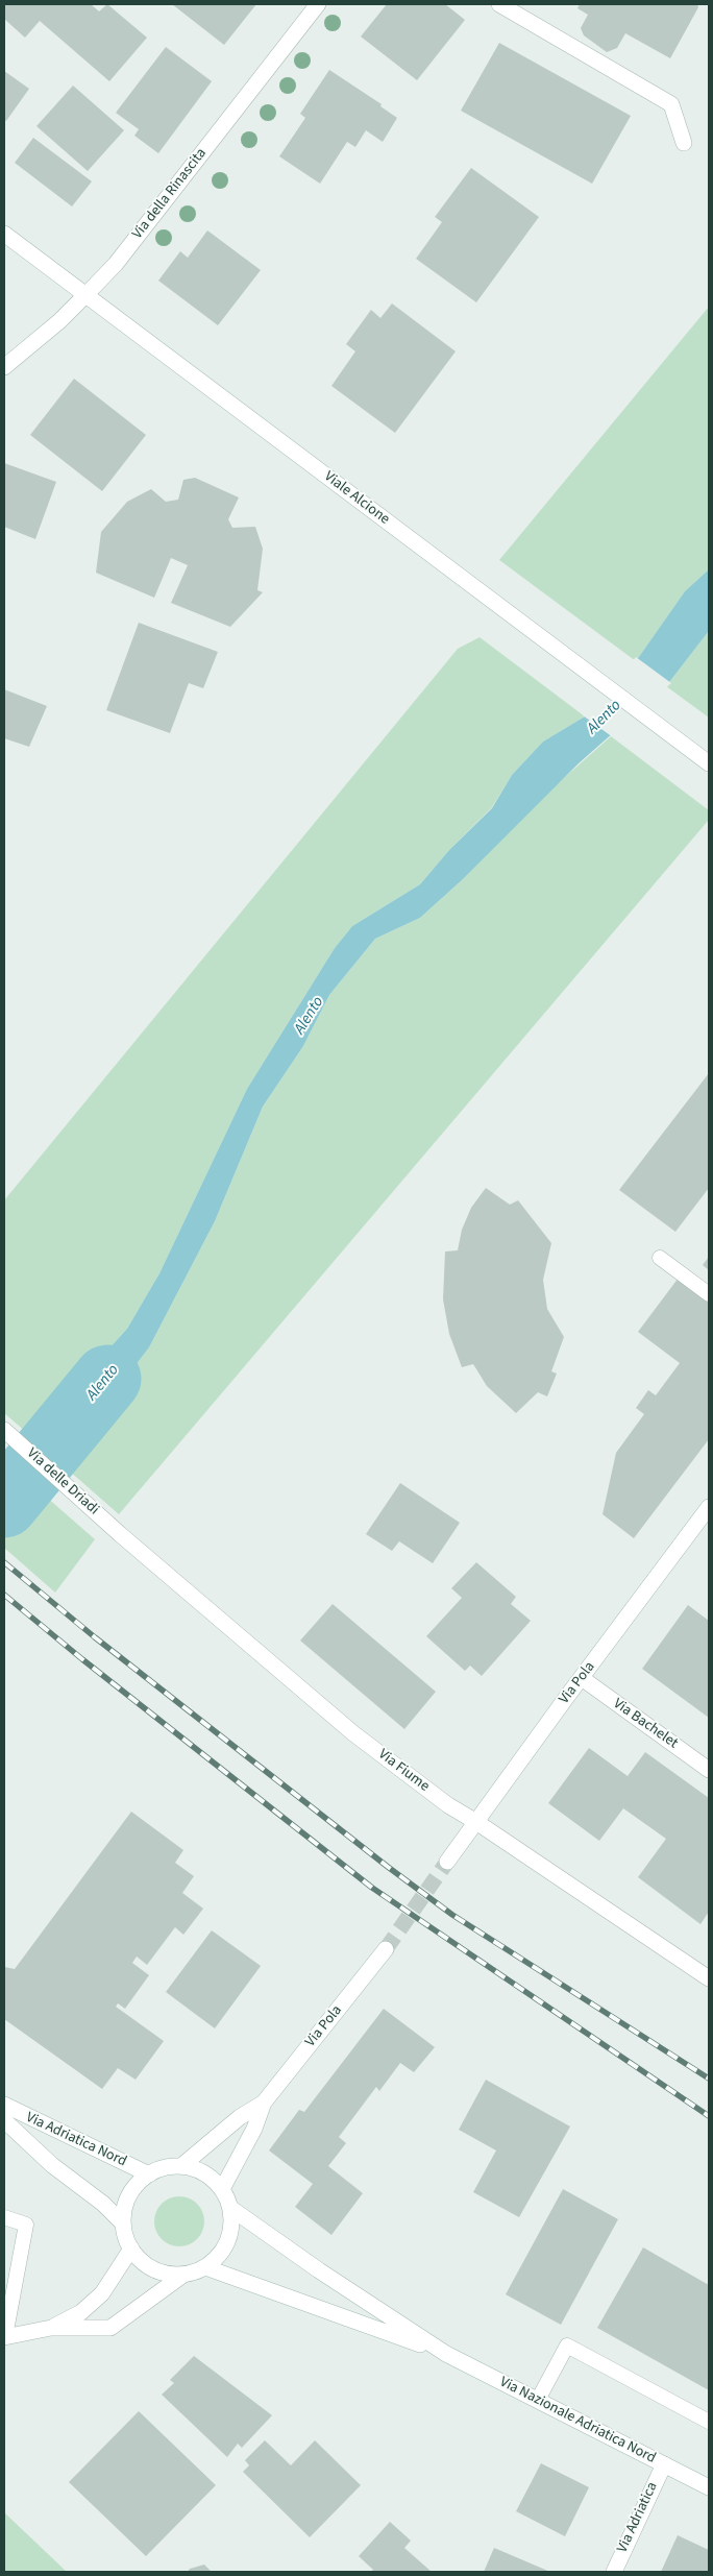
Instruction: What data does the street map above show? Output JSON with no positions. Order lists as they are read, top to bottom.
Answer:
{
  "streets": {
    "street": [
      "Via della Rinascita",
      "Viale Alcione",
      "Via delle Driadi",
      "Via Pola",
      "Via Bachelet",
      "Via Fiume",
      "Via Adriatica Nord",
      "Via Nazionale Adriatica Nord",
      "Via Adriatica"
    ]
  },
  "crossings": [
    ["Via della Rinascita", "Viale Alcione"],
    ["Via delle Driadi", "Via Fiume"],
    ["Via Pola", "Via Bachelet"],
    ["Via Pola", "Via Fiume"],
    ["Via Pola", "Via Adriatica Nord"],
    ["Via Pola", "Via Nazionale Adriatica Nord"],
    ["Via Adriatica Nord", "Via Nazionale Adriatica Nord"],
    ["Via Nazionale Adriatica Nord", "Via Adriatica"]
  ],
  "water": ["Alento"]
}
